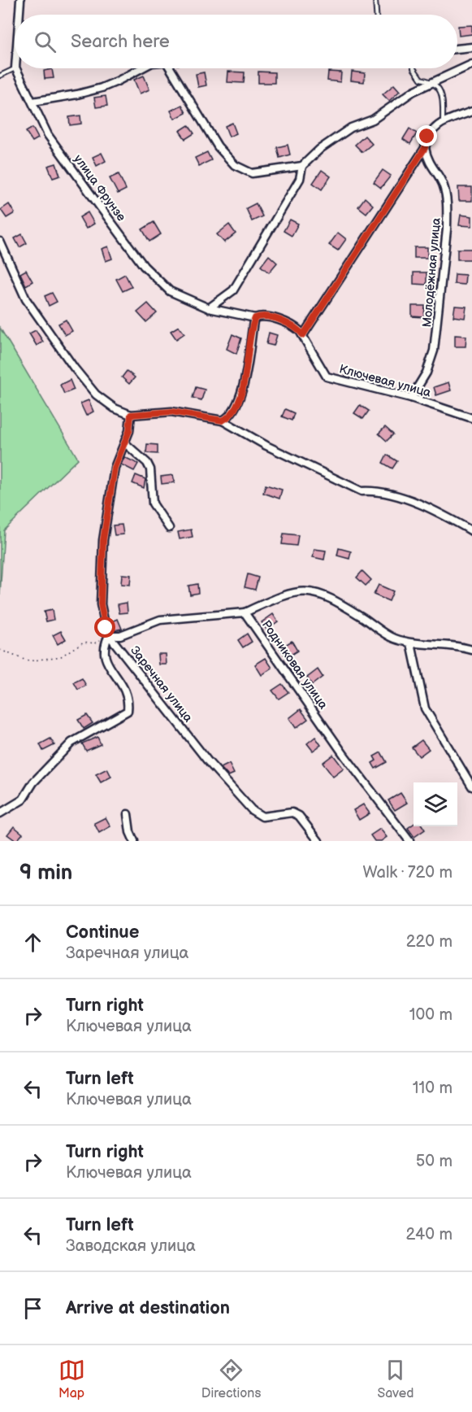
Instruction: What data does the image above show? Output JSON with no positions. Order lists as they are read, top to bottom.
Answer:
{
  "streets": {
    "street": [
      "улица Фрунзе",
      "Молодёжная улица",
      "Ключевая улица",
      "Родниковая улица",
      "Заречная улица"
    ]
  },
  "crossings": [
    ["улица Фрунзе", "Ключевая улица"],
    ["Молодёжная улица", "Ключевая улица"]
  ],
  "page": {
    "search": "Search here",
    "heading": ["9 min", "Walk · 720 m"],
    "list": [
      ["Continue", "Заречная улица", "220 m"],
      ["Turn right", "Ключевая улица", "100 m"],
      ["Turn left", "Ключевая улица", "110 m"],
      ["Turn right", "Ключевая улица", "50 m"],
      ["Turn left", "Заводская улица", "240 m"],
      "Arrive at destination"
    ],
    "nav": ["Map", "Directions", "Saved"]
  }
}
